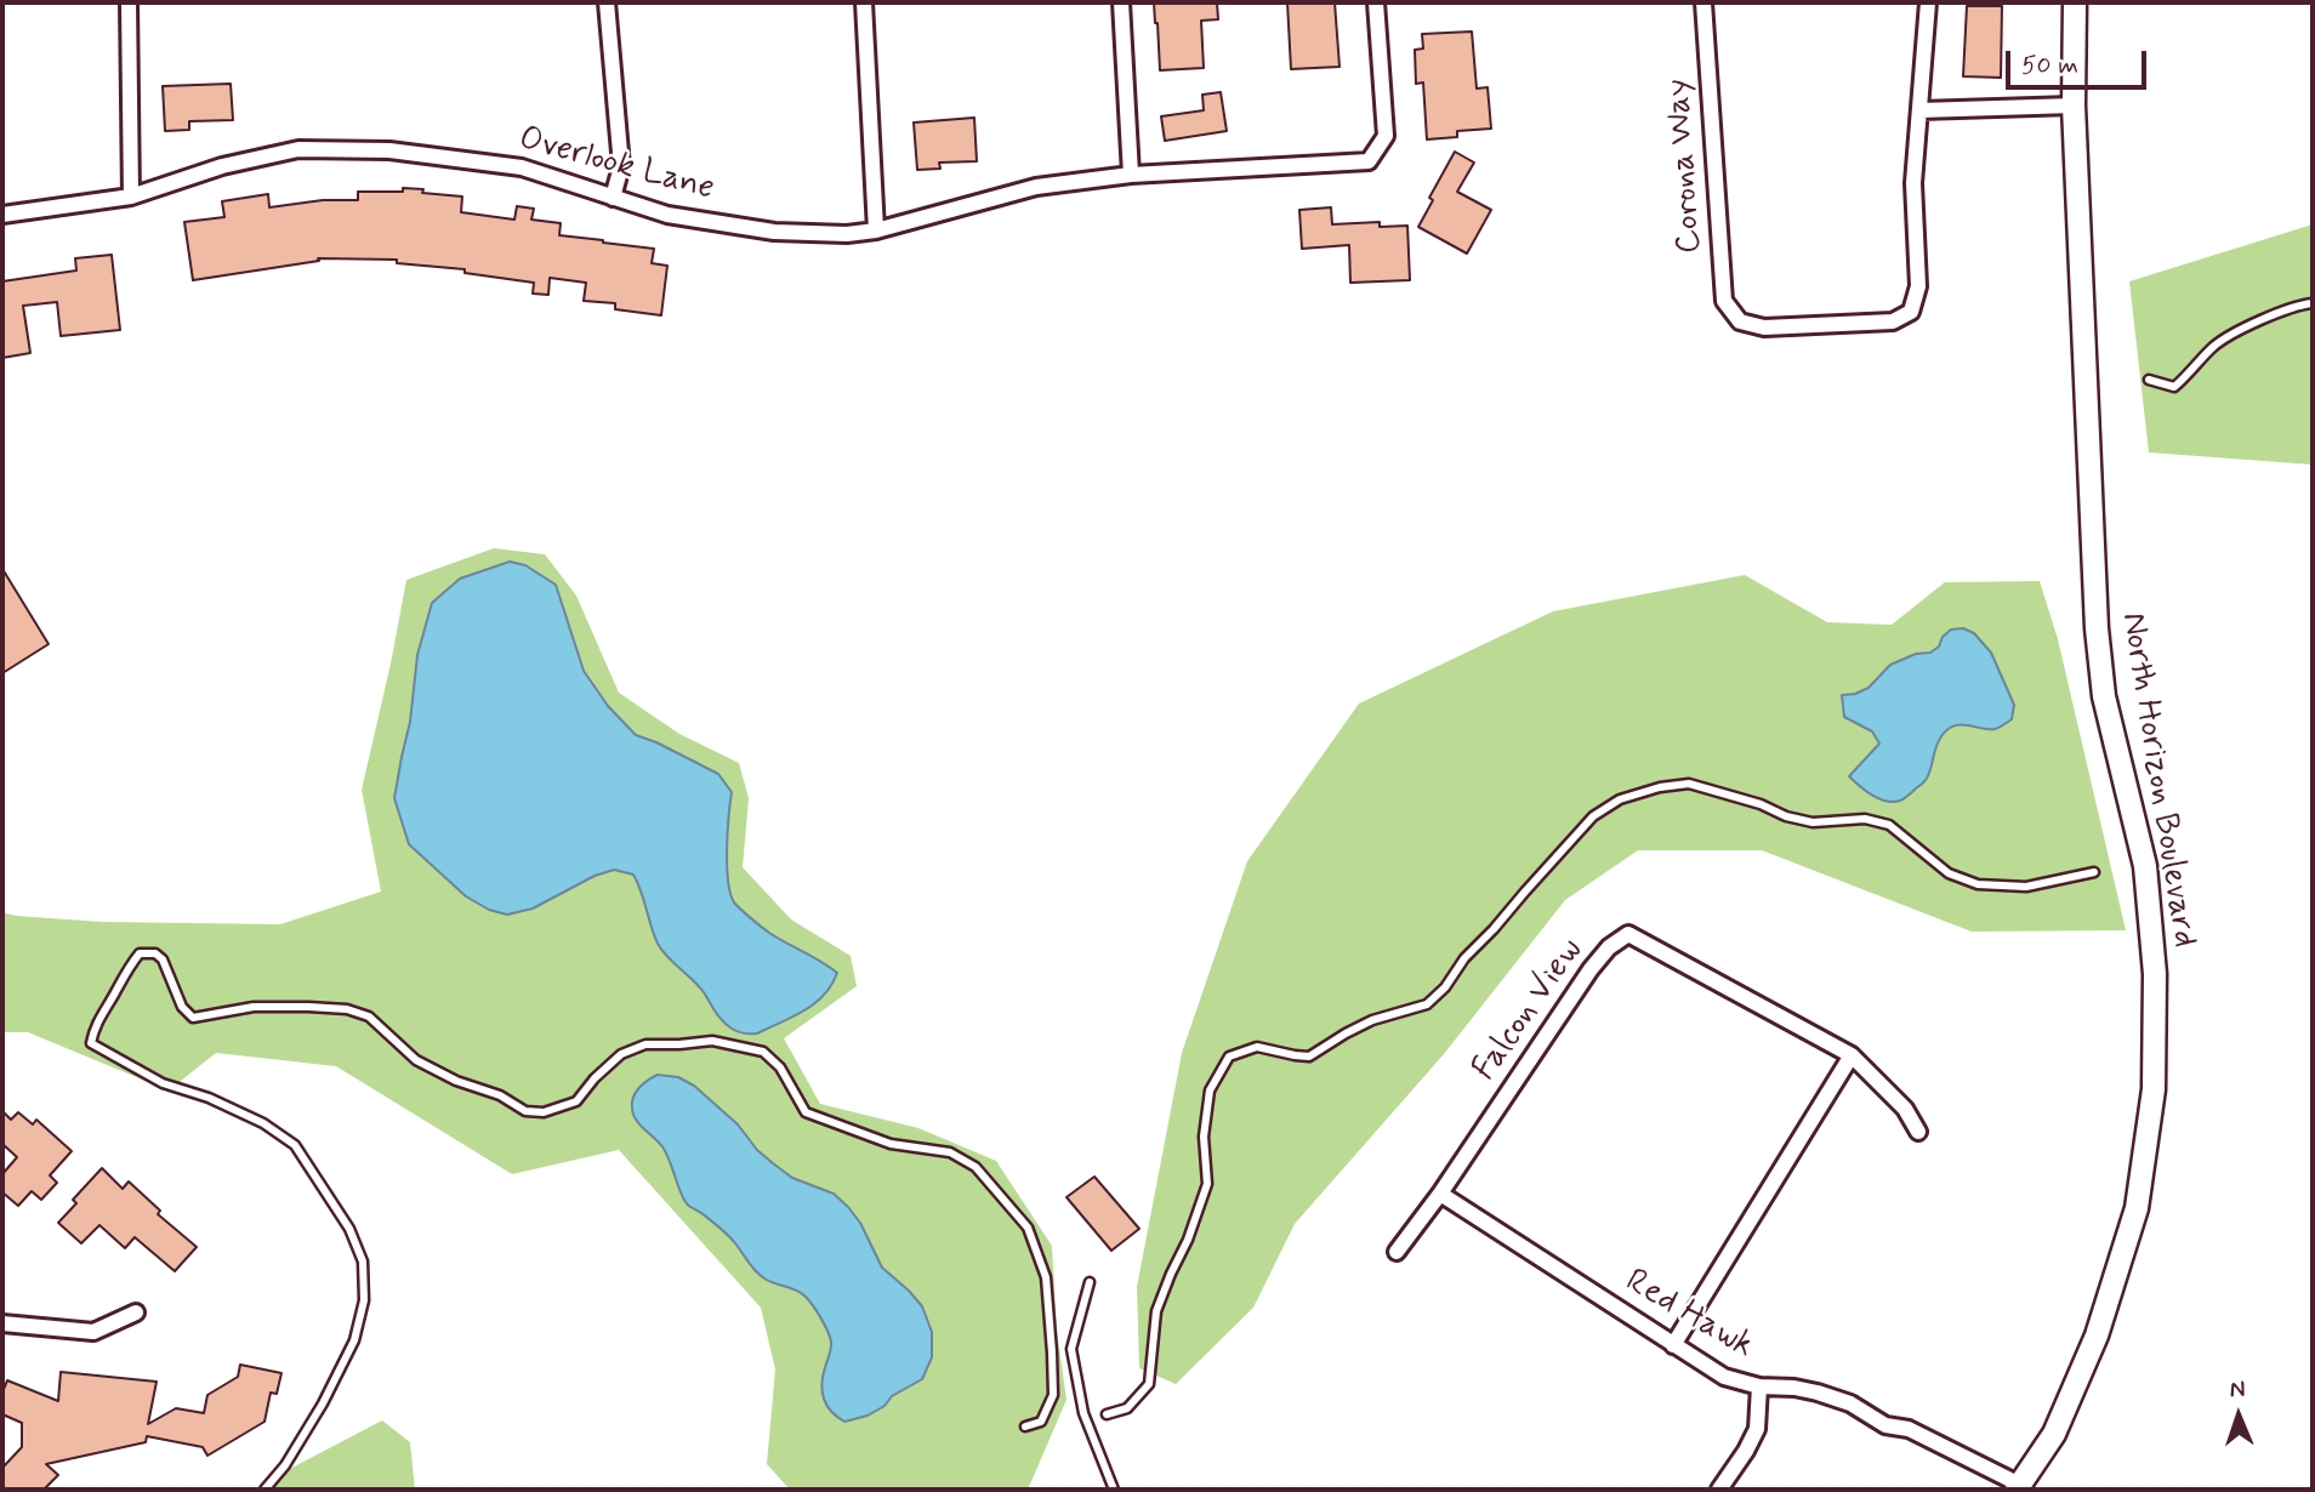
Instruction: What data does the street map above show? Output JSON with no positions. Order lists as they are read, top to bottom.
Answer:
{
  "streets": {
    "street": [
      "Overlook Lane",
      "Corona Way",
      "North Horizon Boulevard",
      "Falcon View",
      "Red Hawk"
    ]
  },
  "crossings": [
    ["North Horizon Boulevard", "Red Hawk"],
    ["Falcon View", "Red Hawk"]
  ],
  "scale_bar": "50 m",
  "north": "top"
}
